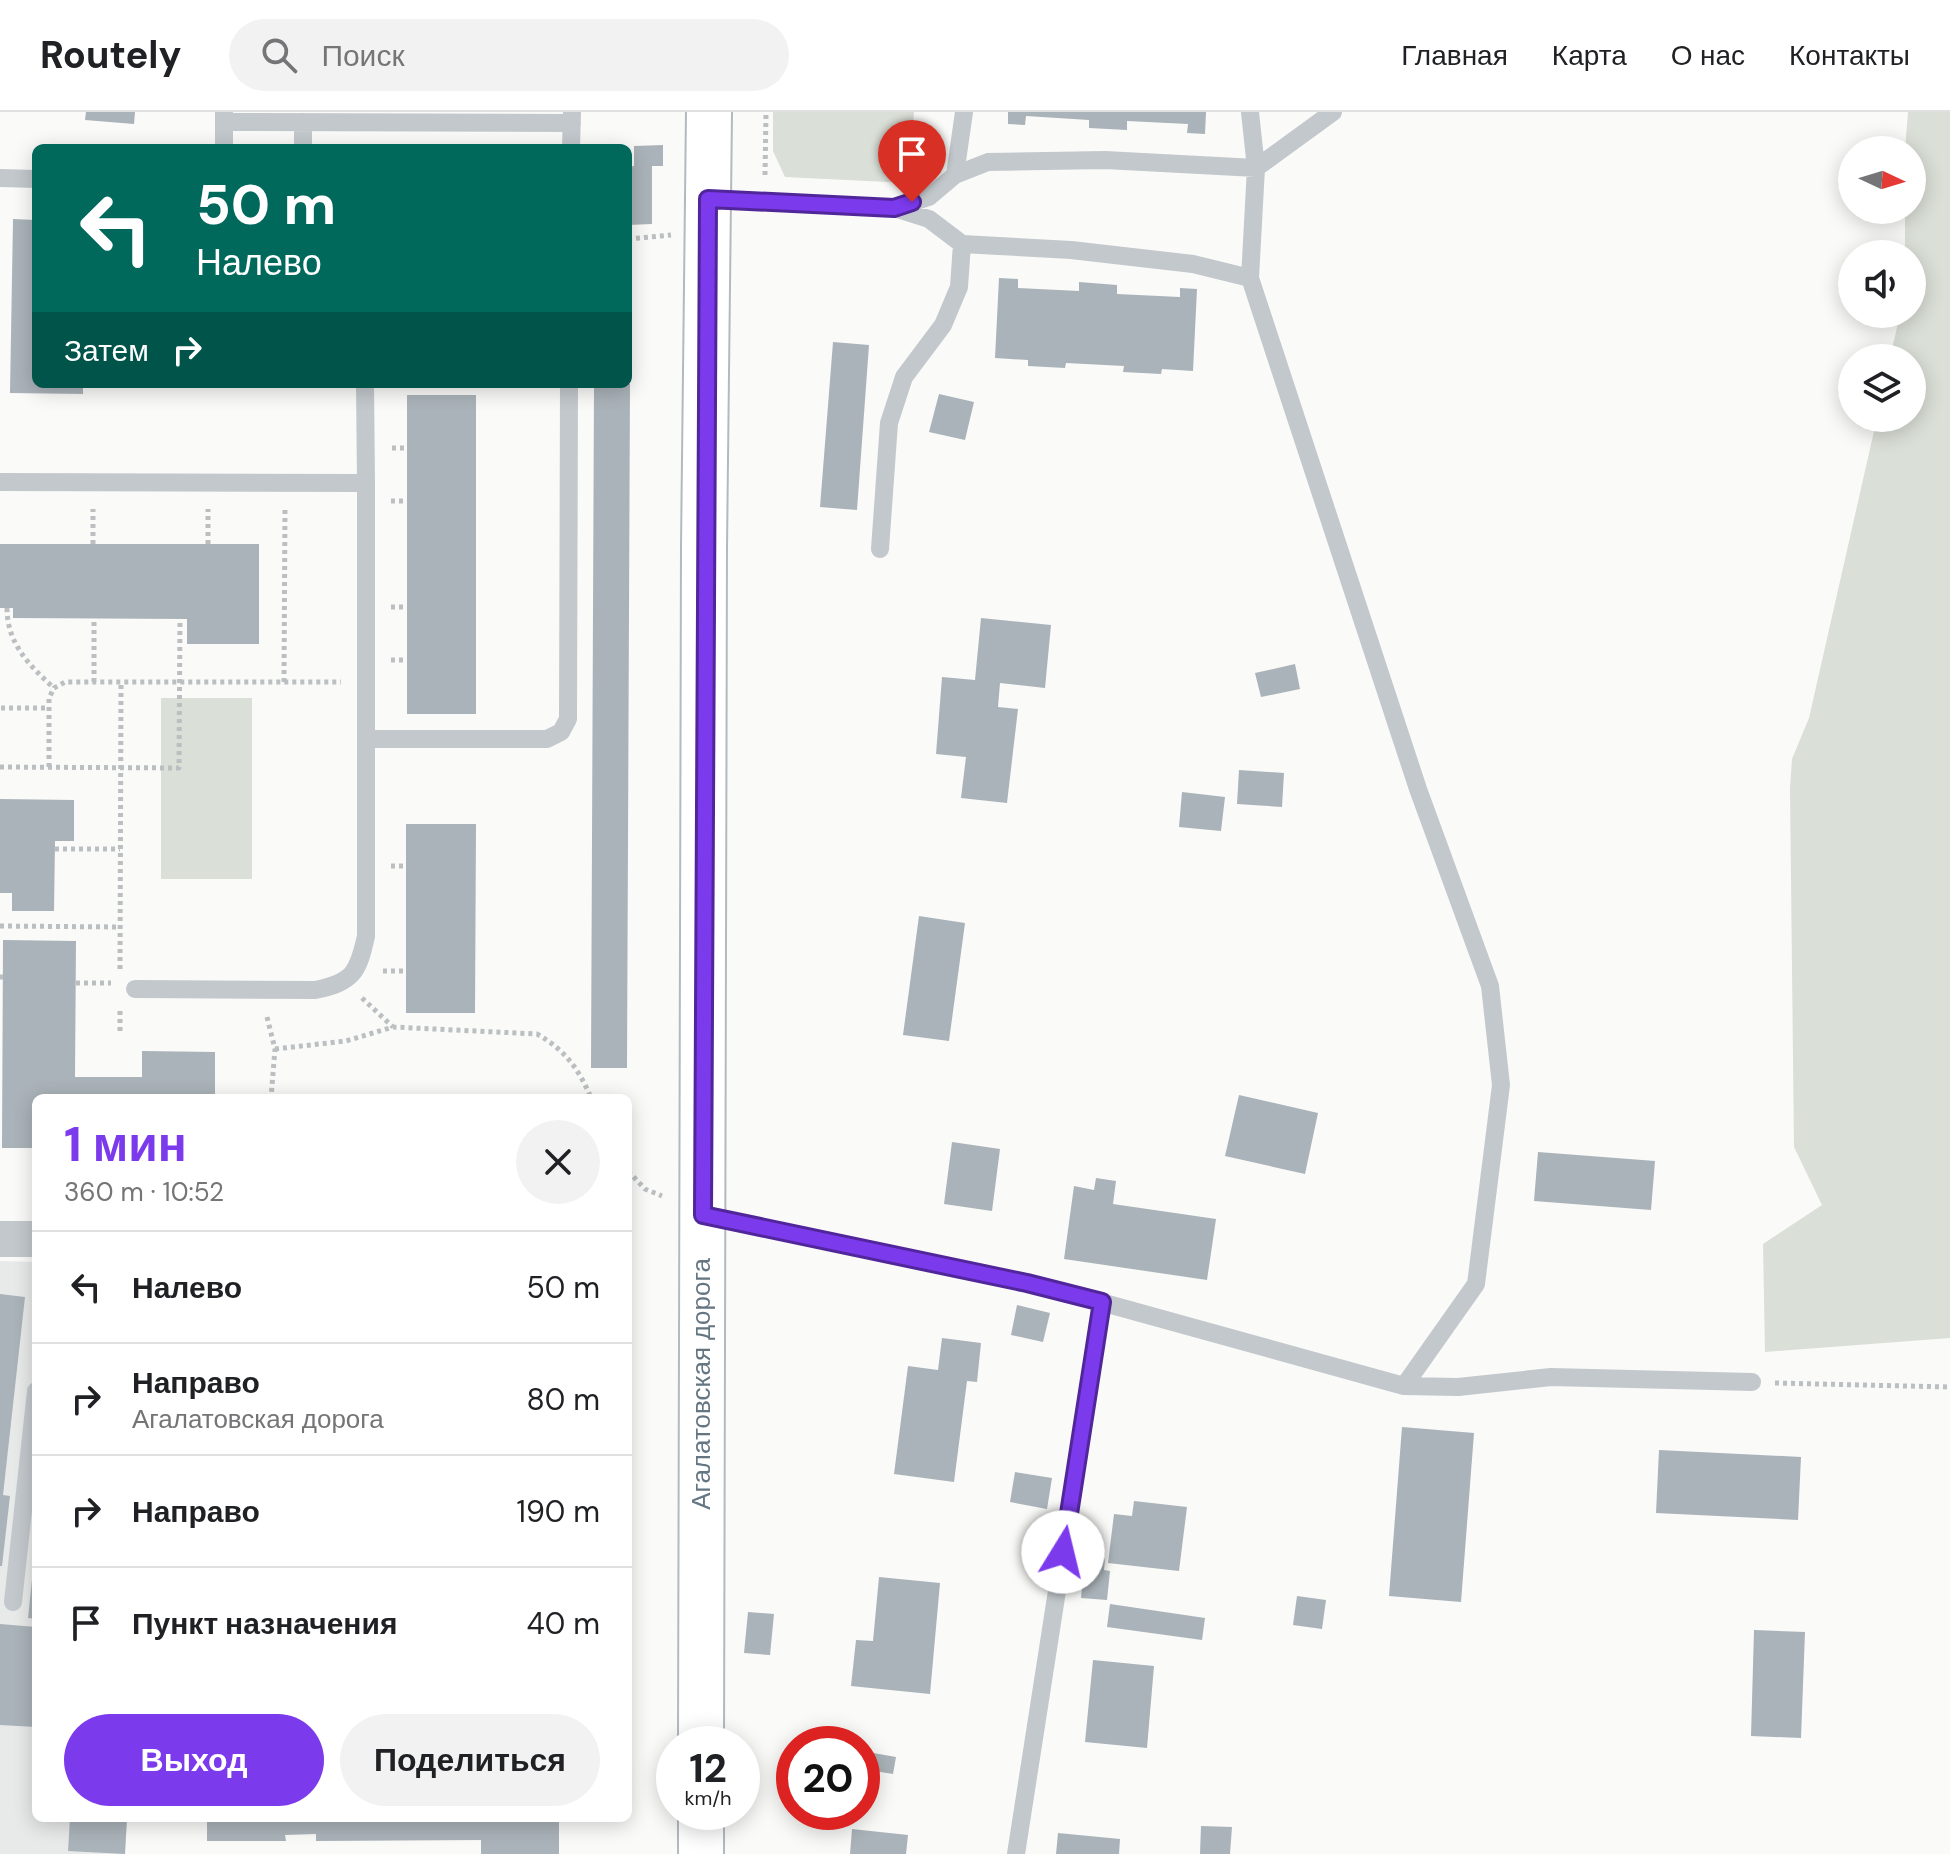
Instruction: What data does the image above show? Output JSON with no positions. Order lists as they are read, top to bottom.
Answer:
{
  "streets": {
    "main road": ["Агалатовская дорога"]
  },
  "north": "right",
  "page": {
    "header": "Routely",
    "search": "Поиск",
    "nav": [
      "Главная",
      "Карта",
      "О нас",
      "Контакты"
    ],
    "turn": ["50 m", "Налево"],
    "then": "Затем",
    "heading": ["1 мин", "360 m · 10:52"],
    "list": [
      {
        "name": "Налево",
        "value": "50 m"
      },
      {
        "name": "Направо",
        "note": "Агалатовская дорога",
        "value": "80 m"
      },
      {
        "name": "Направо",
        "value": "190 m"
      },
      {
        "name": "Пункт назначения",
        "value": "40 m"
      }
    ],
    "buttons": ["Выход", "Поделиться"],
    "speed": "12 km/h",
    "limit": "20"
  }
}
